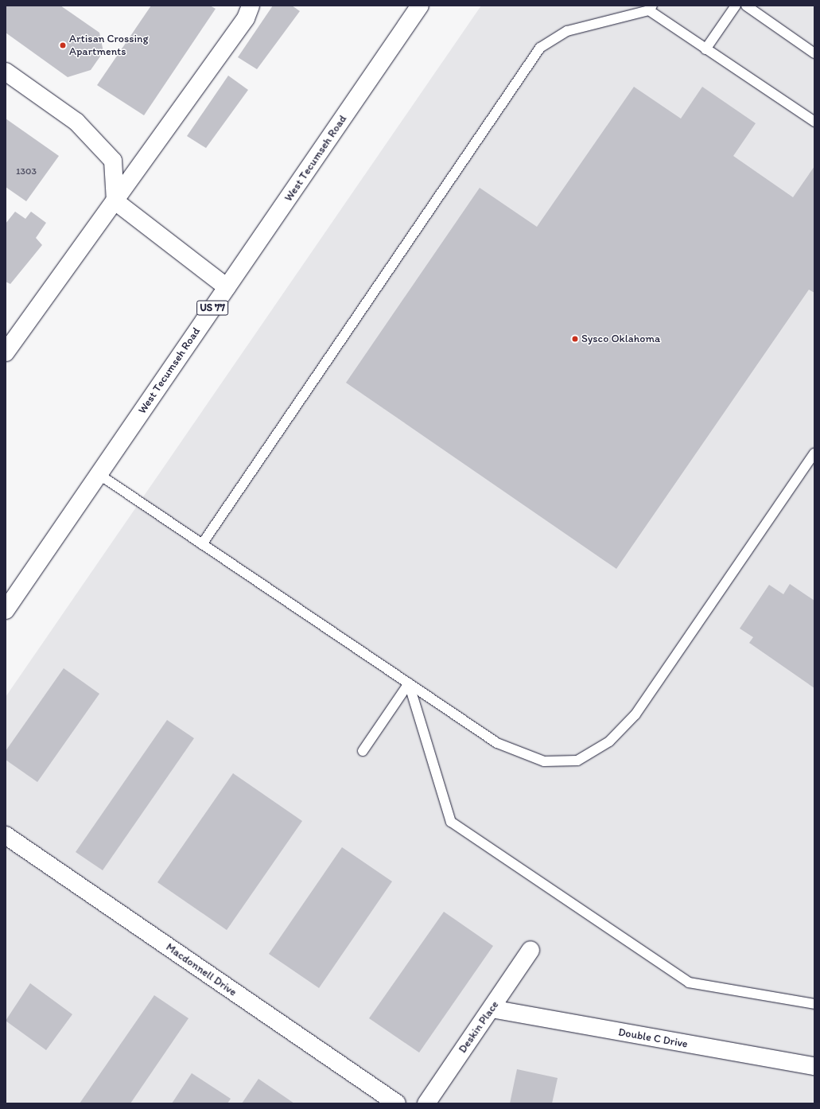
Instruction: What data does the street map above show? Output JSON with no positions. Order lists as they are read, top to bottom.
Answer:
{
  "streets": {
    "street": [
      "West Tecumseh Road",
      "US 77",
      "Macdonnell Drive",
      "Deskin Place",
      "Double C Drive"
    ]
  },
  "crossings": [
    ["Deskin Place", "Double C Drive"]
  ],
  "places": ["Artisan Crossing Apartments", "Sysco Oklahoma"],
  "house_numbers": ["1303"]
}
